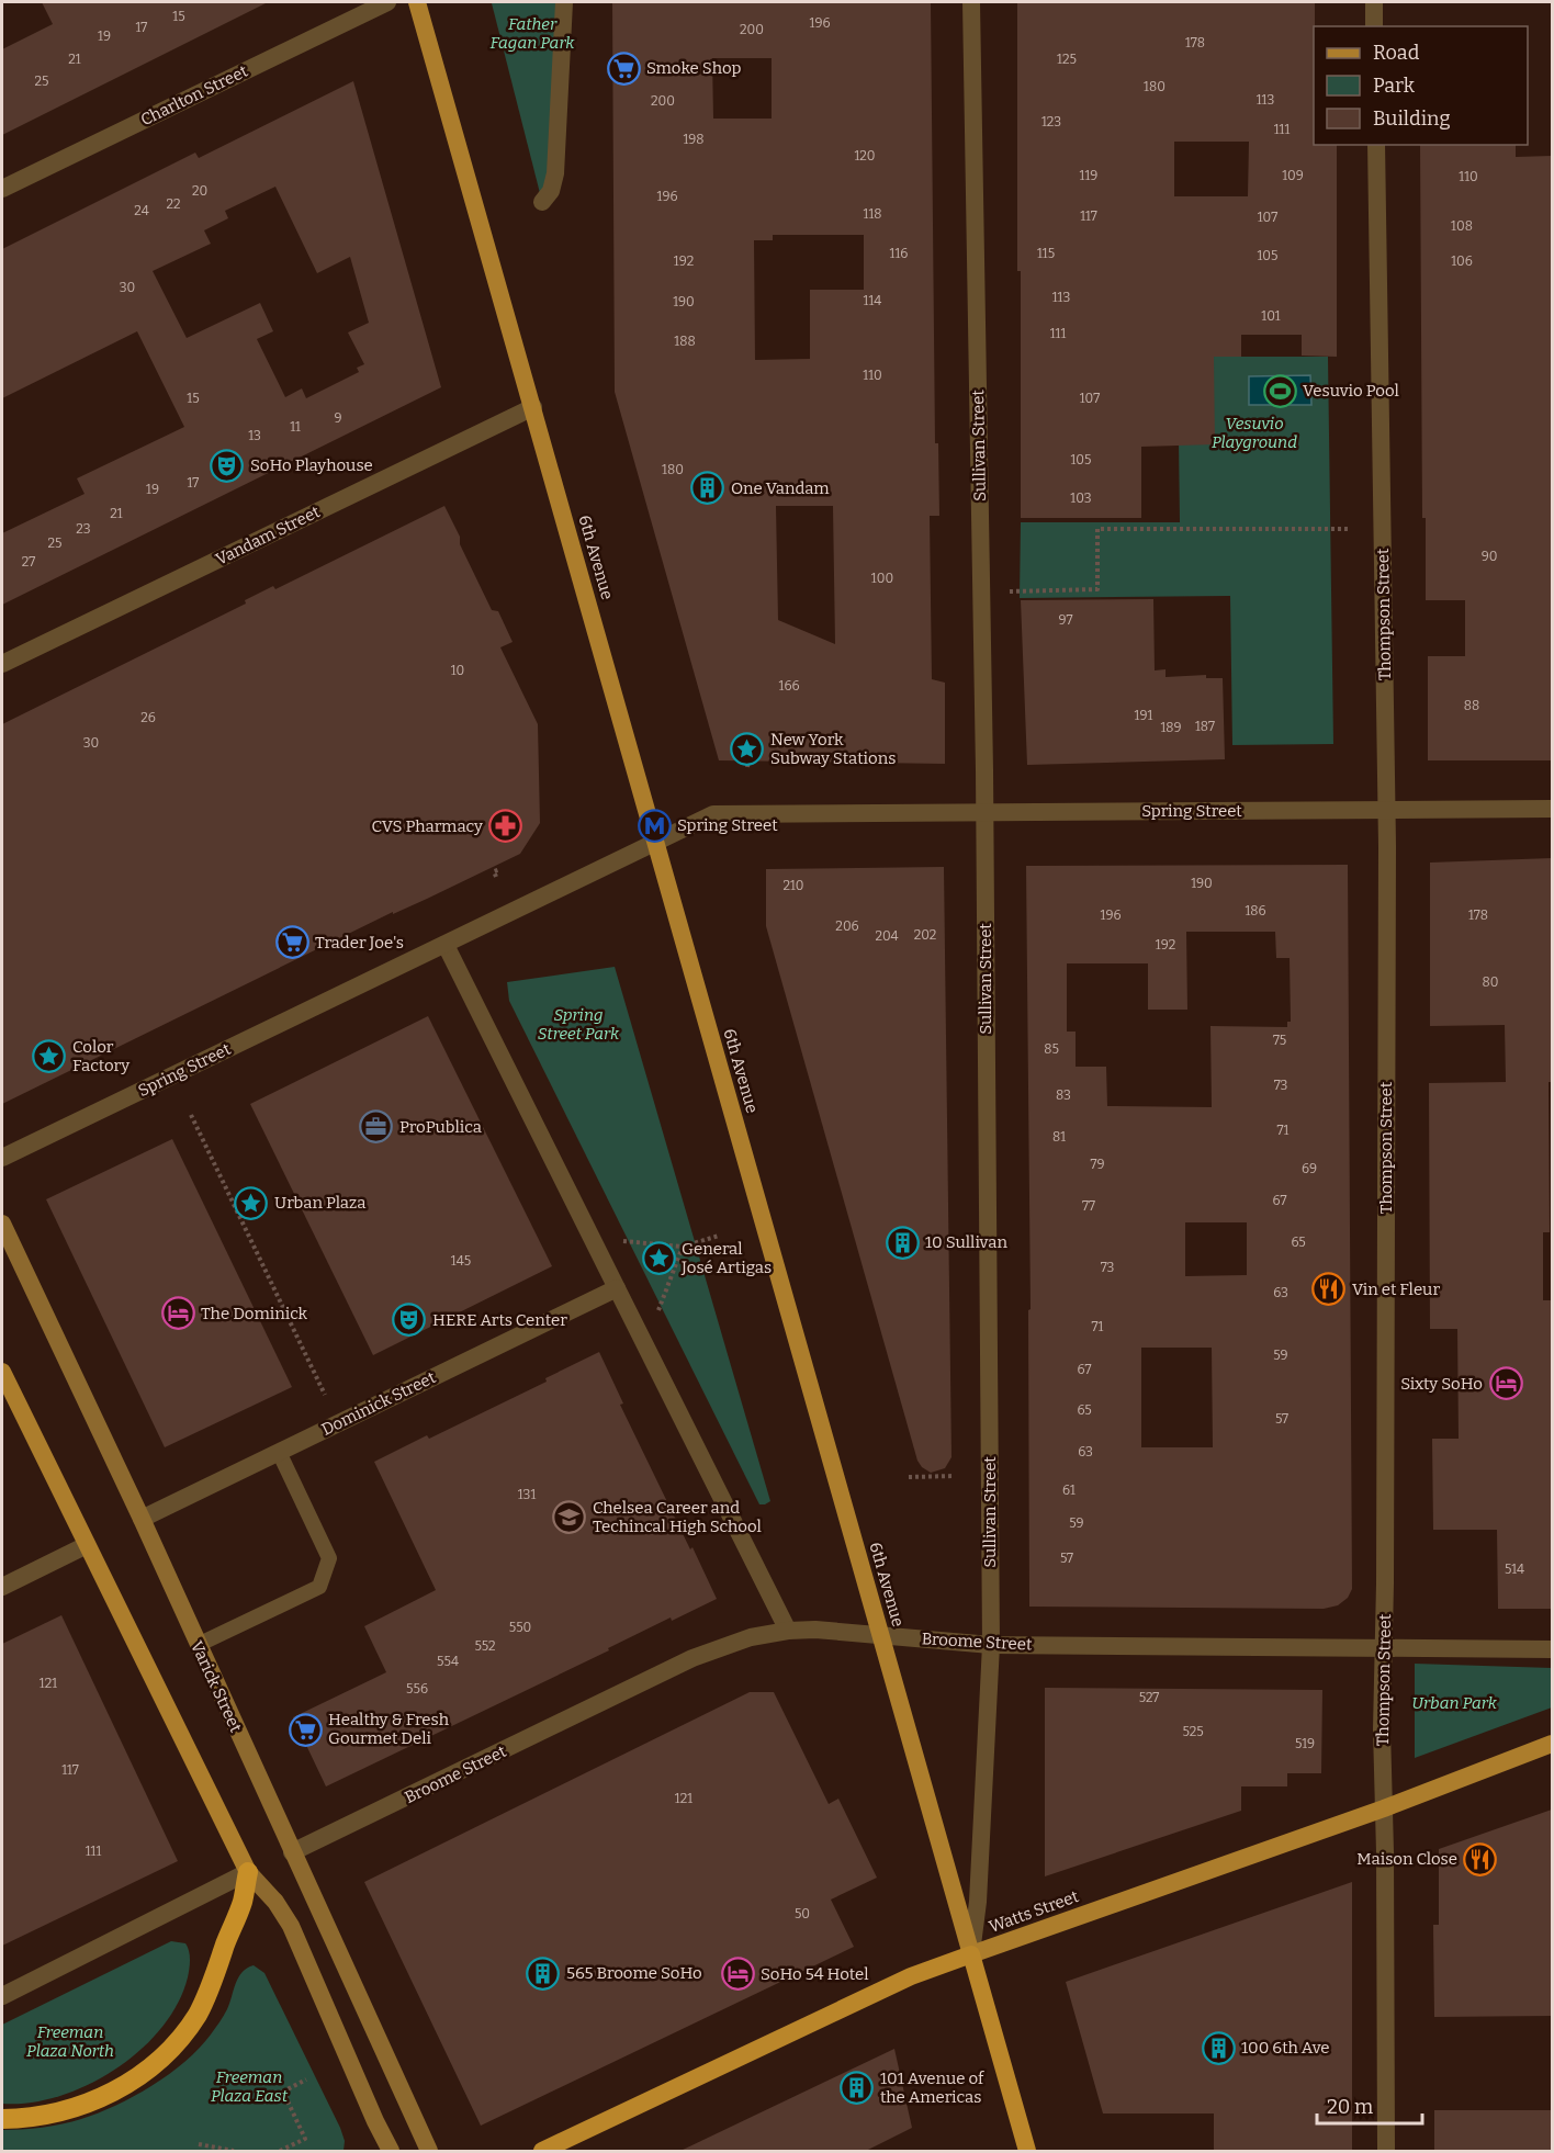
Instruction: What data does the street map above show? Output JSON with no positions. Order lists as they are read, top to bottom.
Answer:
{
  "streets": {
    "highway": ["6th Avenue", "Watts Street"],
    "main road": ["Varick Street"],
    "street": [
      "Charlton Street",
      "Sullivan Street",
      "Vandam Street",
      "Thompson Street",
      "Spring Street",
      "Dominick Street",
      "Broome Street"
    ]
  },
  "crossings": [
    ["Sullivan Street", "6th Avenue"],
    ["Sullivan Street", "Spring Street"],
    ["Sullivan Street", "Broome Street"],
    ["Sullivan Street", "Watts Street"],
    ["Vandam Street", "6th Avenue"],
    ["6th Avenue", "Spring Street"],
    ["6th Avenue", "Broome Street"],
    ["6th Avenue", "Watts Street"],
    ["Thompson Street", "Spring Street"],
    ["Thompson Street", "Broome Street"],
    ["Thompson Street", "Watts Street"],
    ["Dominick Street", "Varick Street"],
    ["Broome Street", "Varick Street"]
  ],
  "parks": [
    "Father Fagan Park",
    "Vesuvio Playground",
    "Spring Street Park",
    "Urban Park",
    "Freeman Plaza North",
    "Freeman Plaza East"
  ],
  "places": {
    "supermarket": ["Smoke Shop", "Trader Joe's", "Healthy & Fresh Gourmet Deli"],
    "sports": ["Vesuvio Pool"],
    "theatre": ["SoHo Playhouse", "HERE Arts Center"],
    "building": [
      "One Vandam",
      "10 Sullivan",
      "565 Broome SoHo",
      "100 6th Ave",
      "101 Avenue of the Americas"
    ],
    "place": [
      "New York Subway Stations",
      "Color Factory",
      "Urban Plaza",
      "General José Artigas"
    ],
    "metro station": ["Spring Street"],
    "pharmacy": ["CVS Pharmacy"],
    "office": ["ProPublica"],
    "restaurant": ["Vin et Fleur", "Maison Close"],
    "hotel": ["The Dominick", "Sixty SoHo", "SoHo 54 Hotel"],
    "school or university": ["Chelsea Career and Techincal High School"]
  },
  "house_numbers": [
    "15",
    "196",
    "17",
    "200",
    "19",
    "178",
    "21",
    "125",
    "25",
    "180",
    "113",
    "200",
    "123",
    "111",
    "198",
    "120",
    "119",
    "109",
    "110",
    "20",
    "196",
    "22",
    "24",
    "118",
    "117",
    "107",
    "108",
    "116",
    "115",
    "105",
    "192",
    "106",
    "30",
    "113",
    "114",
    "190",
    "101",
    "111",
    "188",
    "110",
    "15",
    "107",
    "9",
    "11",
    "13",
    "105",
    "180",
    "17",
    "19",
    "103",
    "21",
    "23",
    "25",
    "90",
    "27",
    "100",
    "97",
    "10",
    "166",
    "88",
    "191",
    "26",
    "187",
    "189",
    "30",
    "190",
    "210",
    "186",
    "196",
    "178",
    "206",
    "202",
    "204",
    "192",
    "80",
    "75",
    "85",
    "73",
    "83",
    "71",
    "81",
    "79",
    "69",
    "67",
    "77",
    "65",
    "145",
    "73",
    "63",
    "71",
    "59",
    "67",
    "65",
    "57",
    "63",
    "61",
    "131",
    "59",
    "57",
    "514",
    "550",
    "552",
    "554",
    "121",
    "556",
    "527",
    "525",
    "519",
    "117",
    "121",
    "111",
    "50"
  ],
  "legend": ["Road", "Park", "Building"],
  "scale_bar": "20 m"
}
